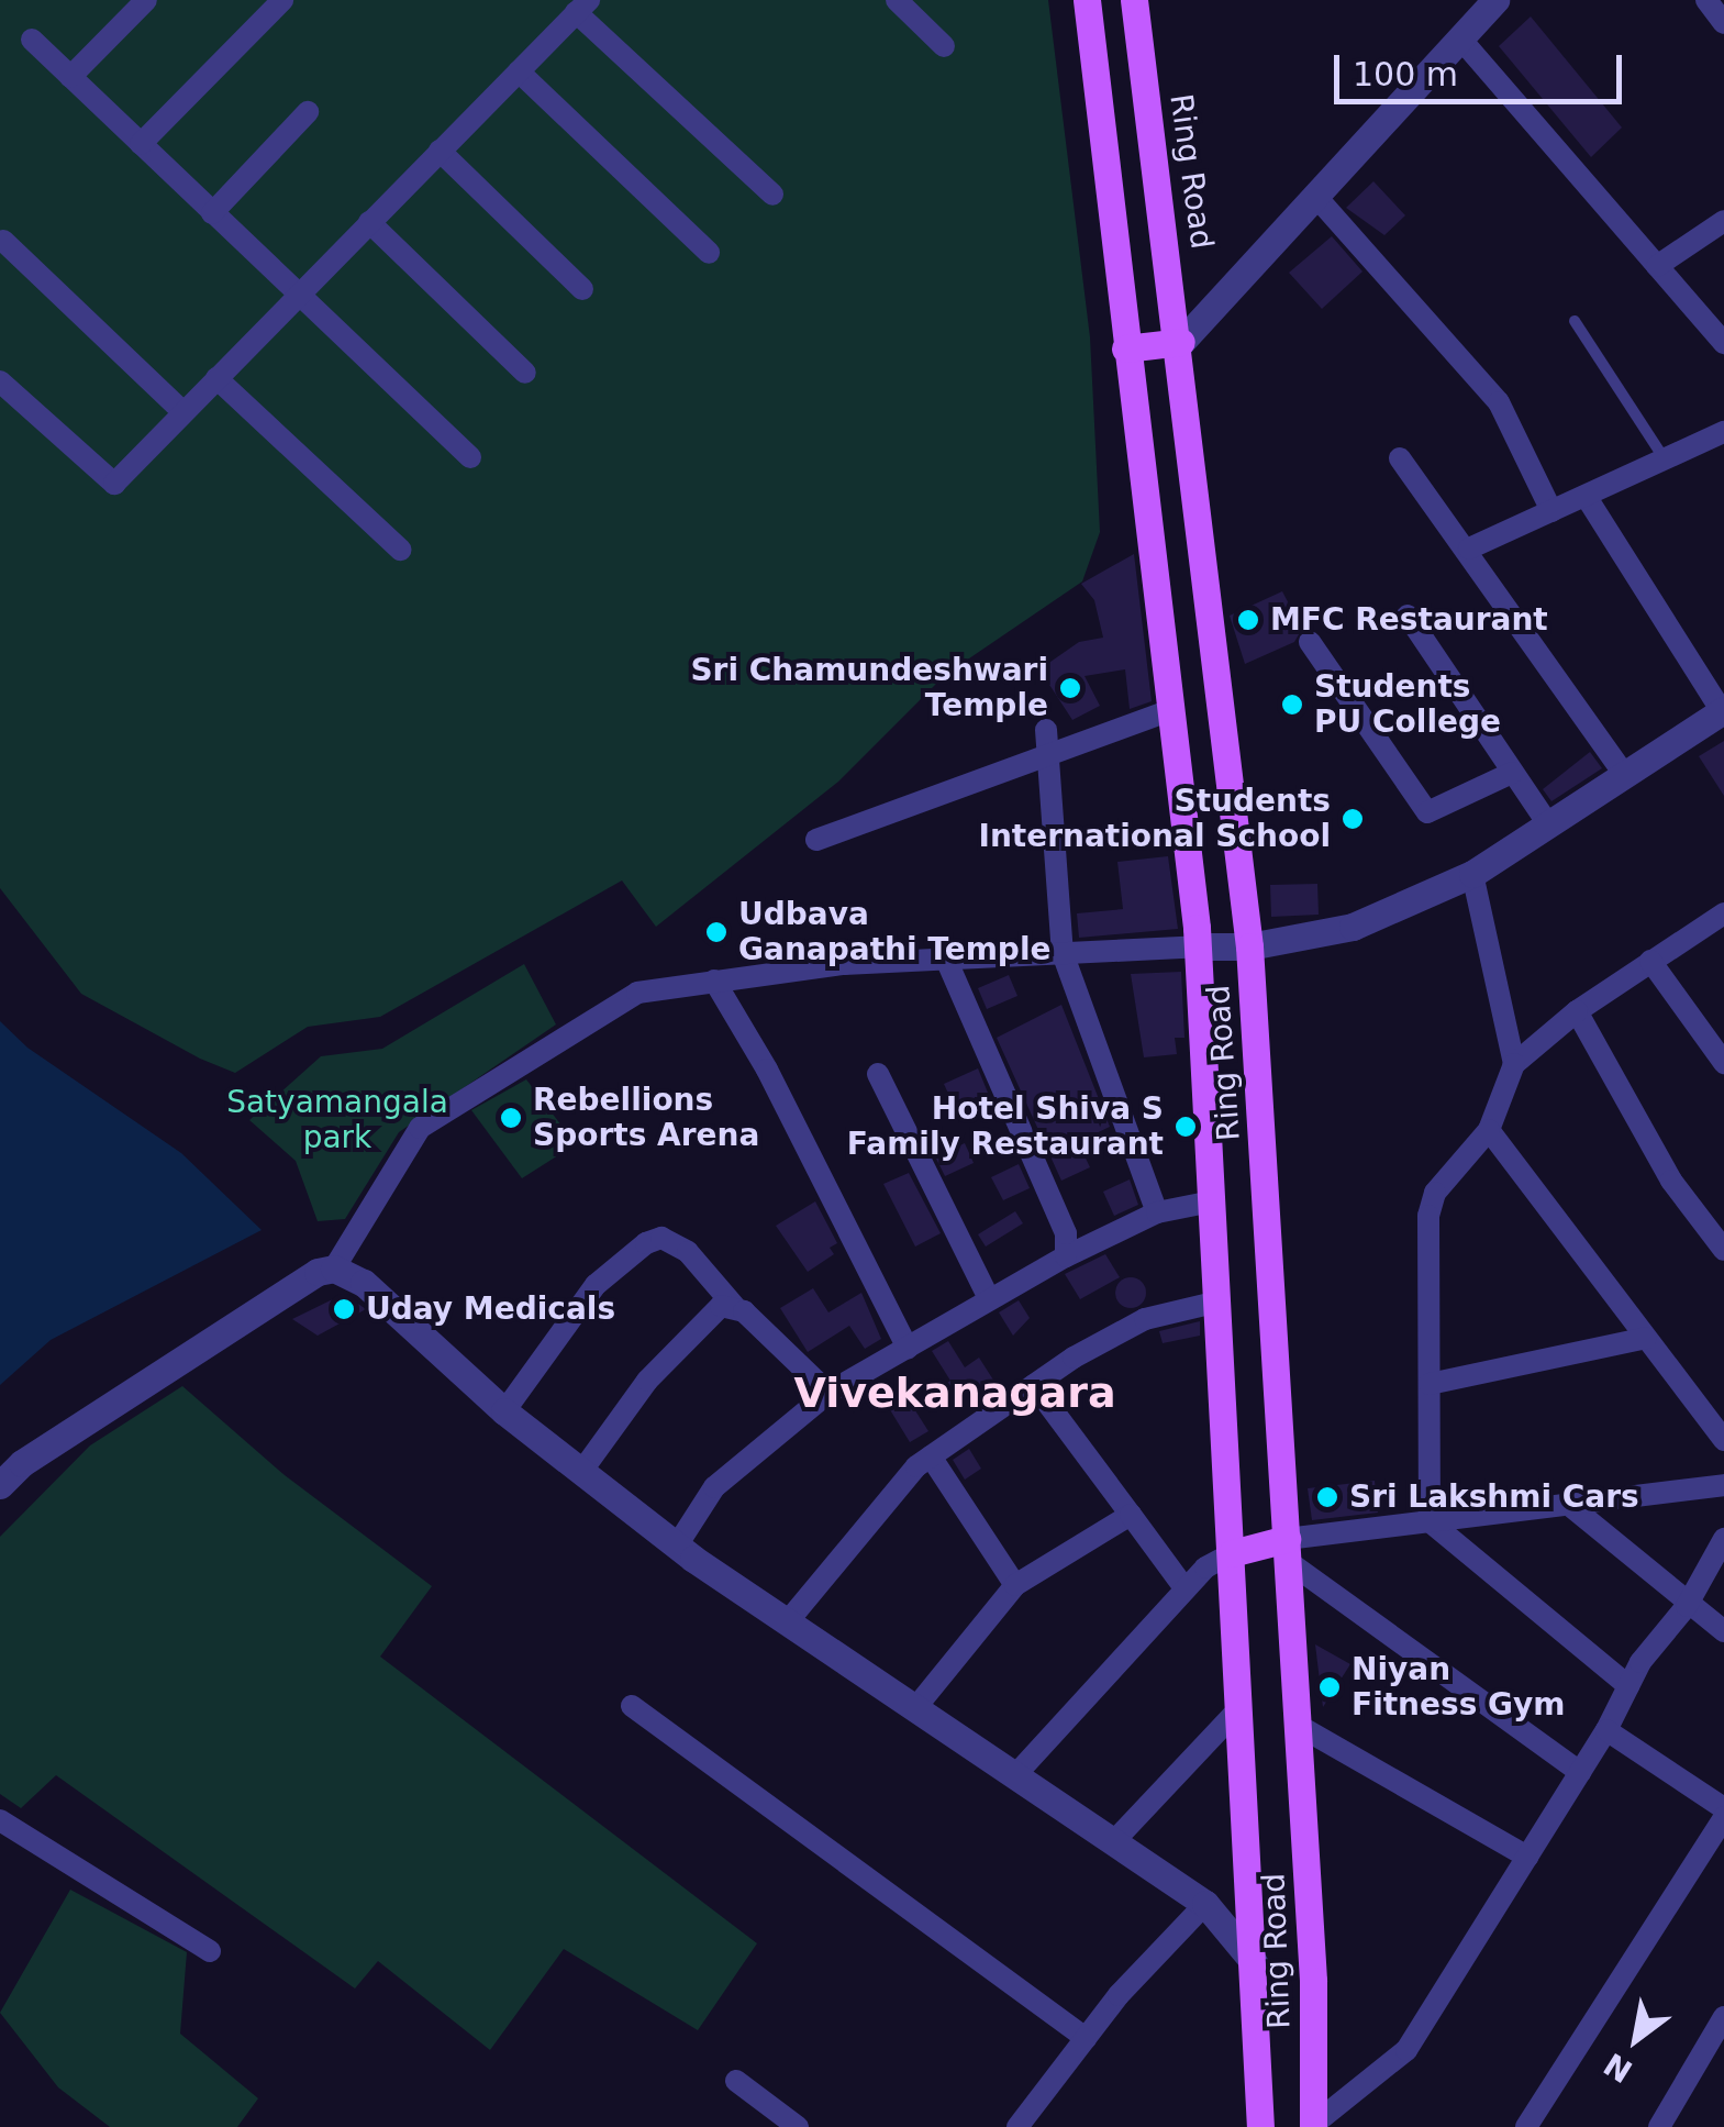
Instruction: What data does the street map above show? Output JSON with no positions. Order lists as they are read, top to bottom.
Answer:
{
  "streets": {
    "main road": ["Ring Road"]
  },
  "districts": ["Vivekanagara"],
  "parks": ["Satyamangala park"],
  "places": [
    "MFC Restaurant",
    "Sri Chamundeshwari Temple",
    "Students PU College",
    "Students International School",
    "Udbava Ganapathi Temple",
    "Rebellions Sports Arena",
    "Hotel Shiva S Family Restaurant",
    "Uday Medicals",
    "Sri Lakshmi Cars",
    "Niyan Fitness Gym"
  ],
  "scale_bar": "100 m",
  "north": "bottom left"
}
